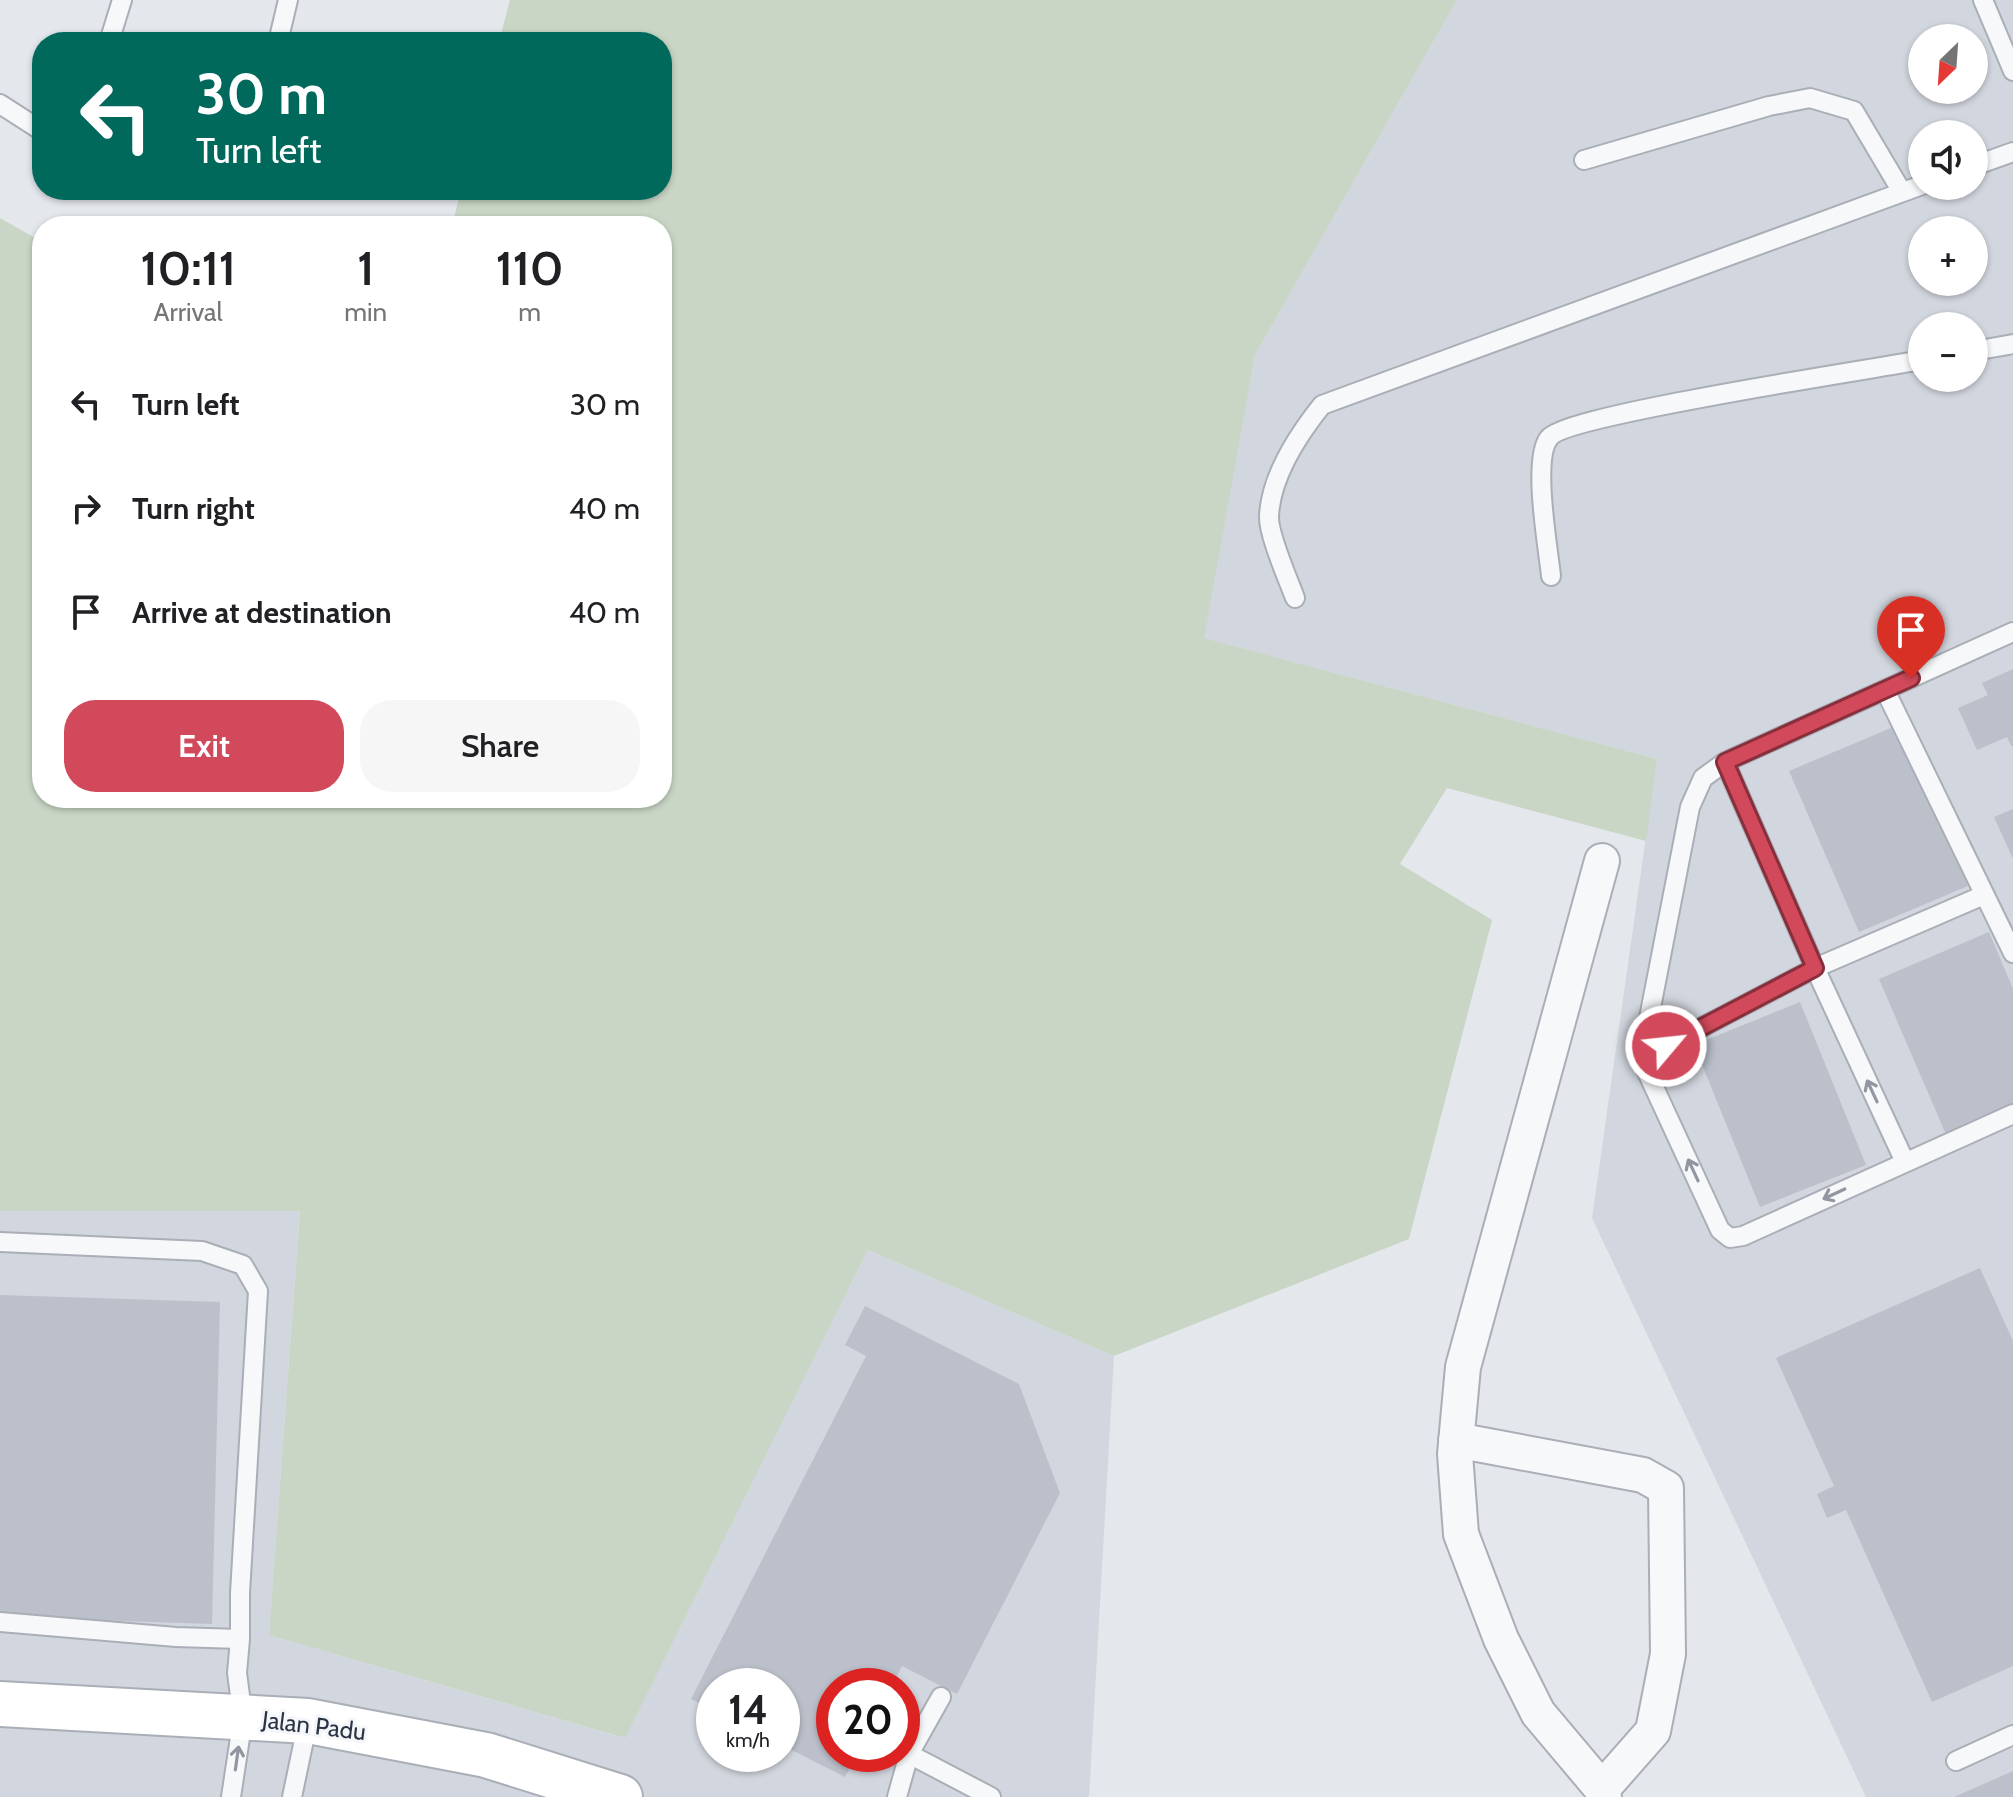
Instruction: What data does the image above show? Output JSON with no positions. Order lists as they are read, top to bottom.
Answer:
{
  "streets": {
    "street": ["Jalan Padu"]
  },
  "north": "bottom left",
  "page": {
    "map_buttons": ["+", "−"],
    "turn": ["30 m", "Turn left"],
    "eta": [
      "10:11",
      "Arrival",
      "1",
      "min",
      "110",
      "m"
    ],
    "list": [
      {
        "name": "Turn left",
        "value": "30 m"
      },
      {
        "name": "Turn right",
        "value": "40 m"
      },
      {
        "name": "Arrive at destination",
        "value": "40 m"
      }
    ],
    "buttons": ["Exit", "Share"],
    "speed": "14 km/h",
    "limit": "20"
  }
}
